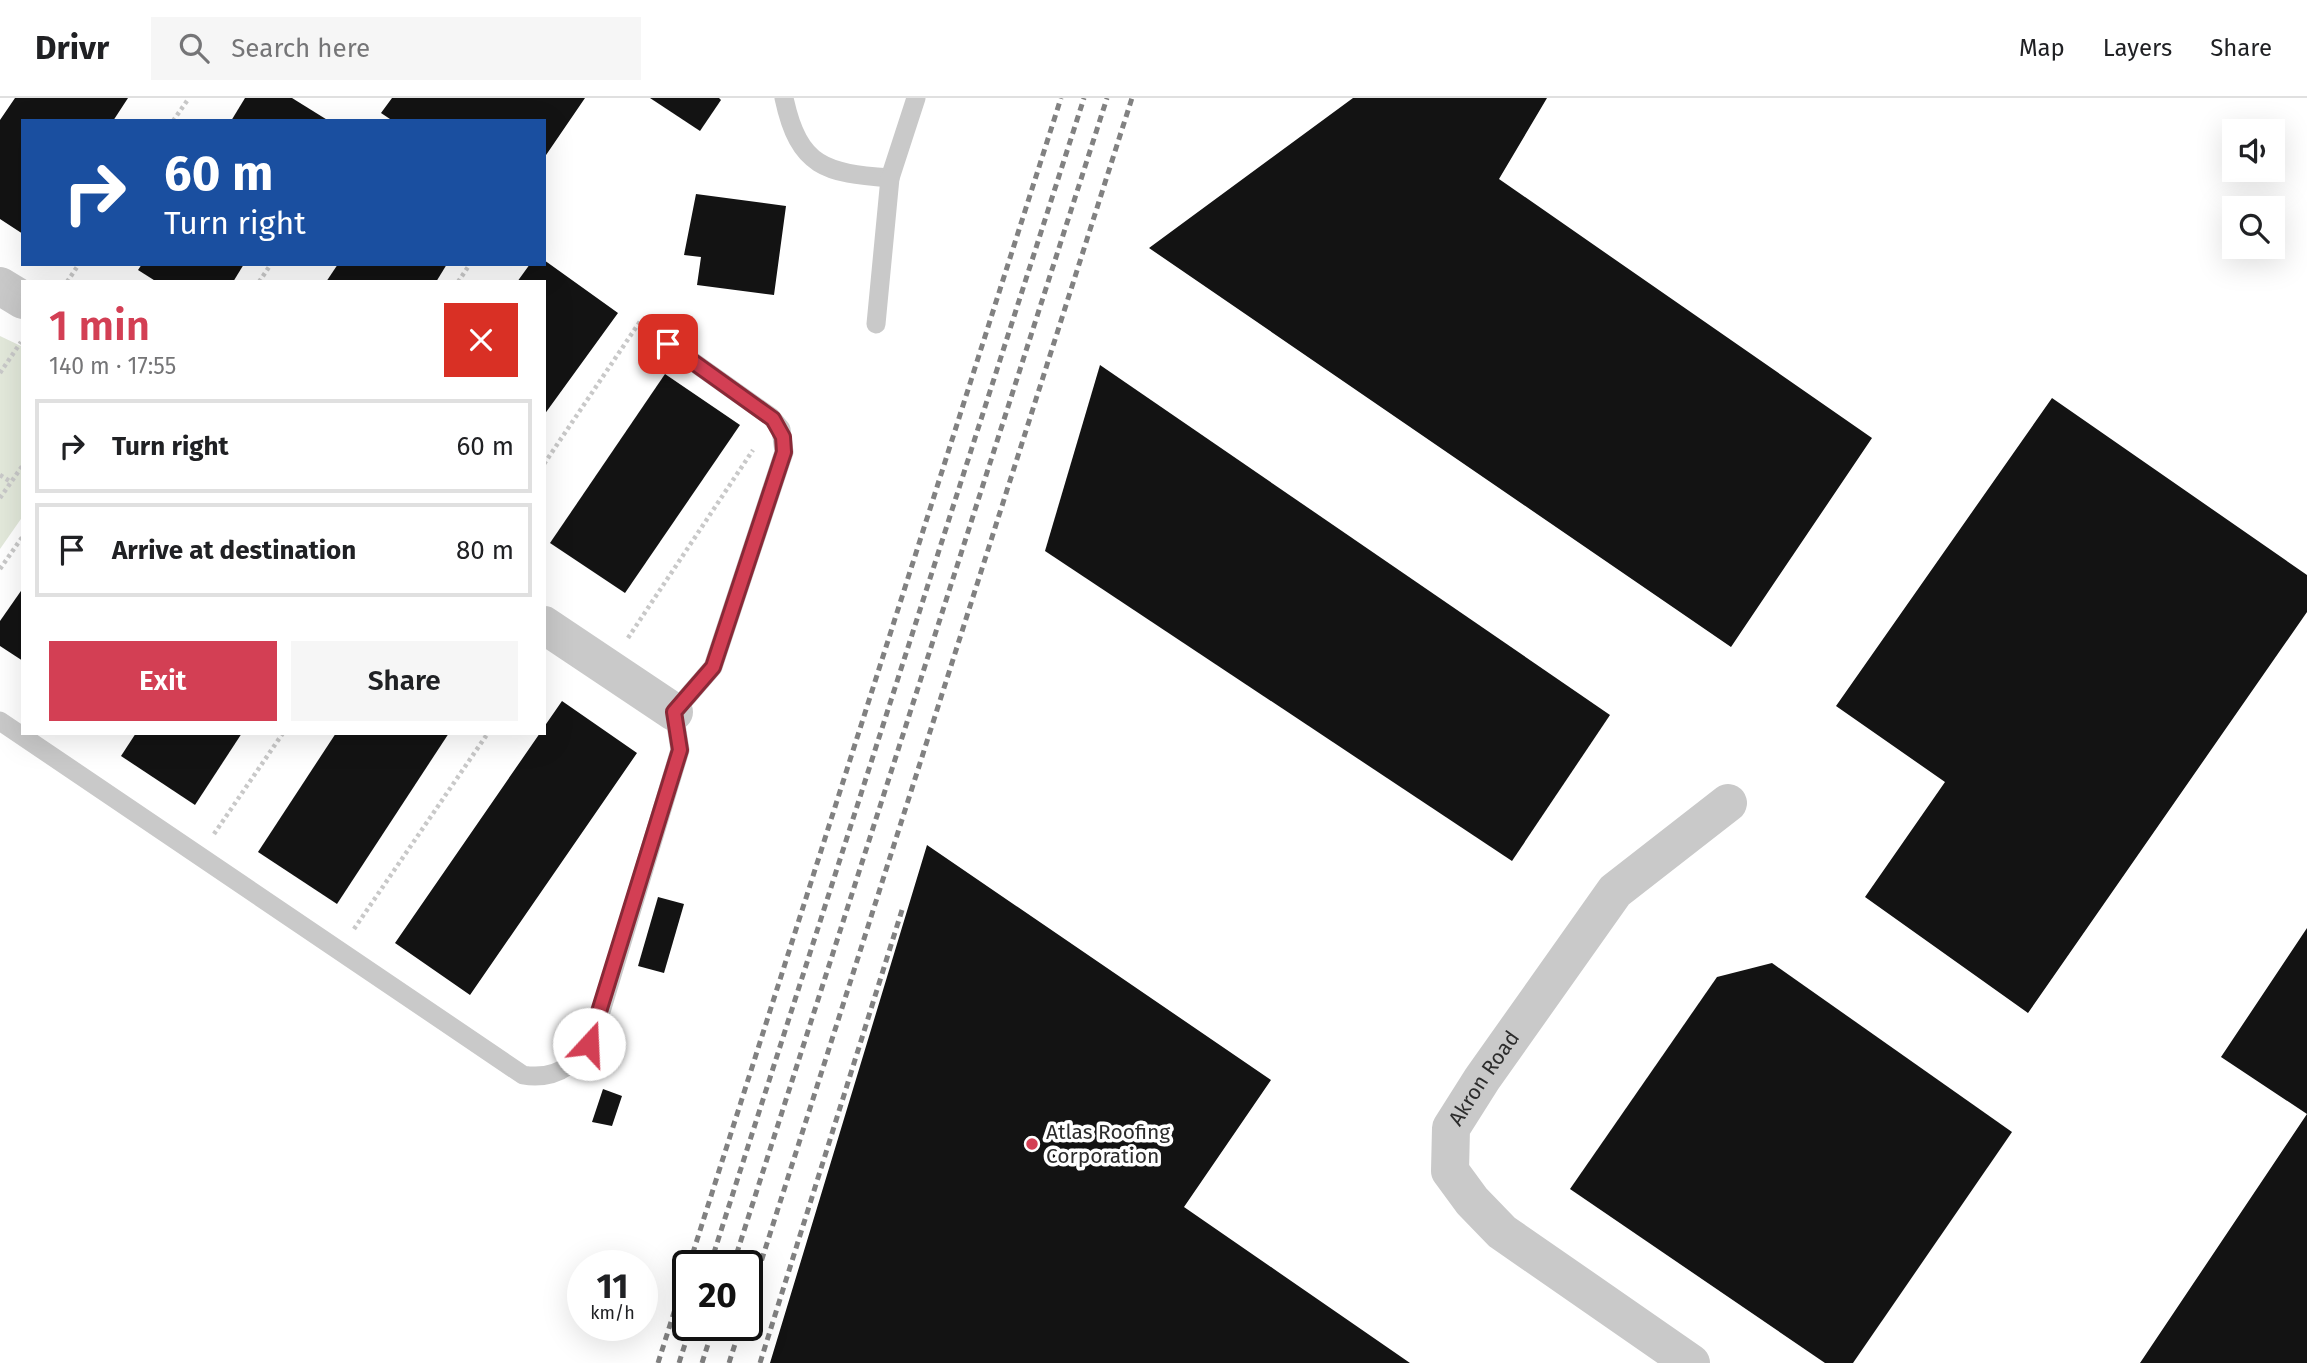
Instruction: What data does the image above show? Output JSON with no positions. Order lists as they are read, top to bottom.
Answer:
{
  "streets": {
    "street": ["Akron Road"]
  },
  "places": ["Atlas Roofing Corporation"],
  "page": {
    "header": "Drivr",
    "search": "Search here",
    "nav": ["Map", "Layers", "Share"],
    "turn": ["60 m", "Turn right"],
    "heading": ["1 min", "140 m · 17:55"],
    "list": [
      {
        "name": "Turn right",
        "value": "60 m"
      },
      {
        "name": "Arrive at destination",
        "value": "80 m"
      }
    ],
    "buttons": ["Exit", "Share"],
    "speed": "11 km/h",
    "limit": "20"
  }
}
